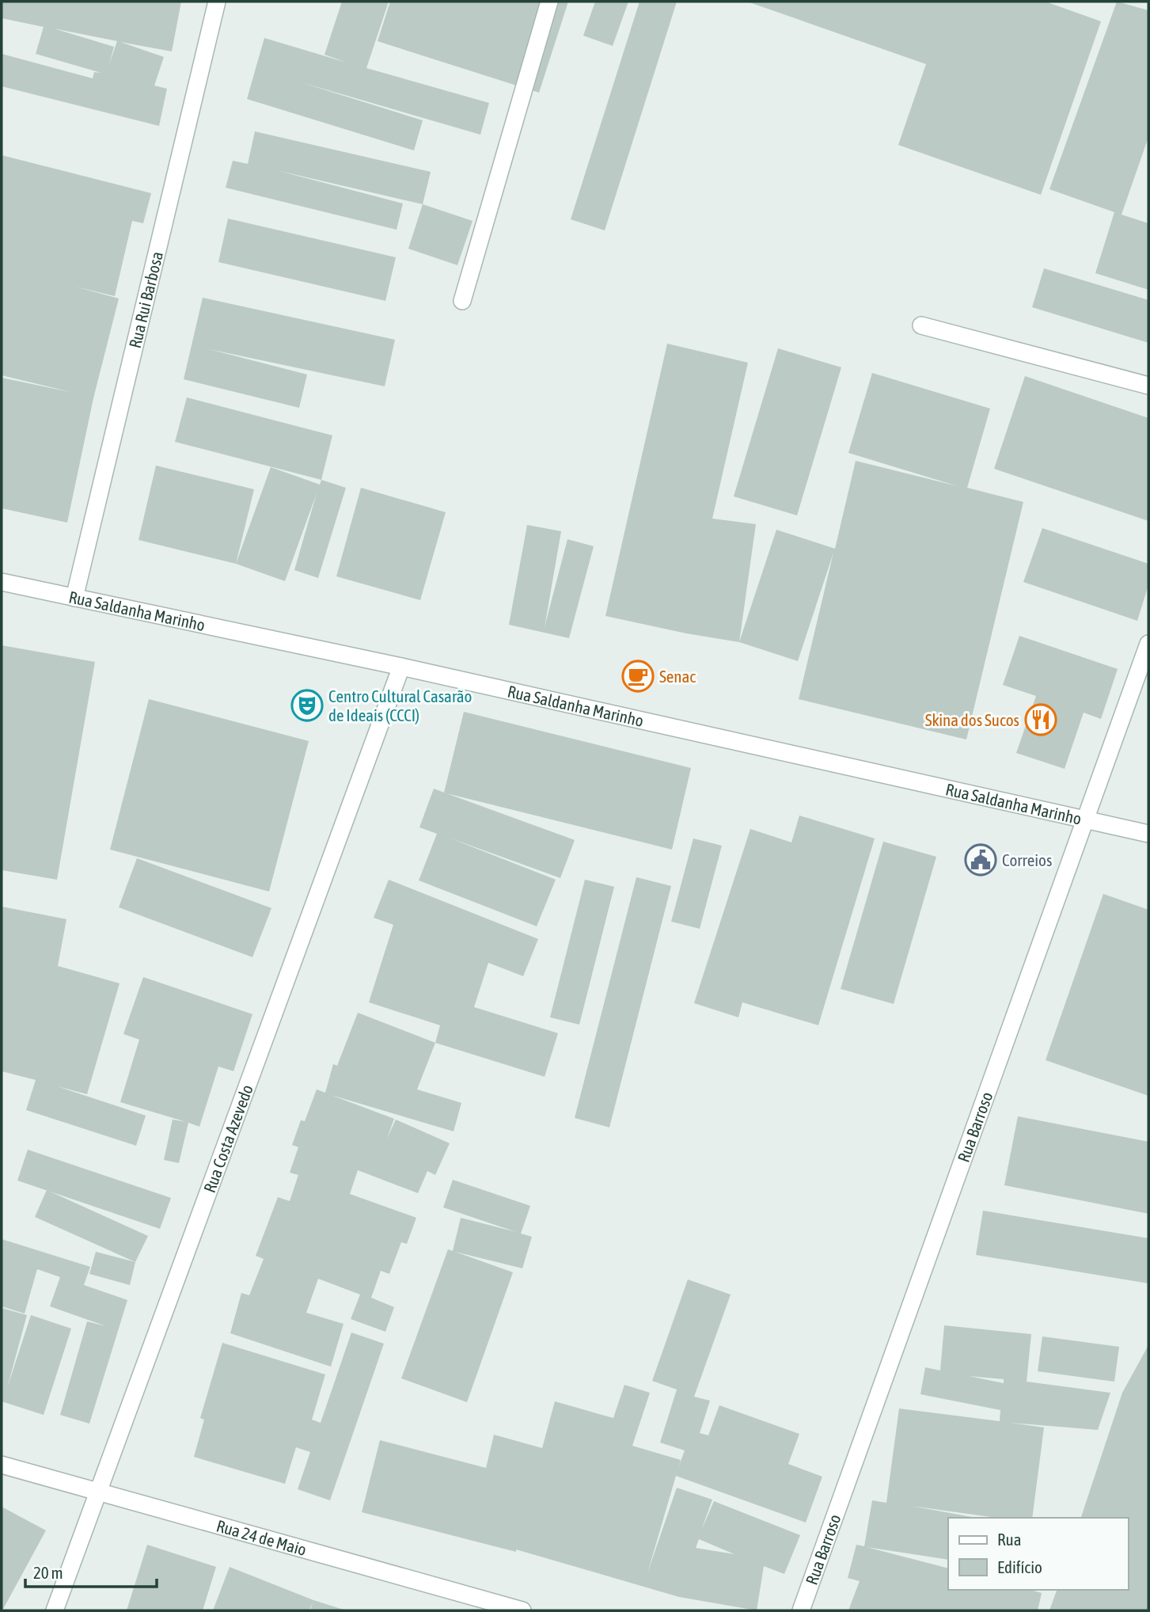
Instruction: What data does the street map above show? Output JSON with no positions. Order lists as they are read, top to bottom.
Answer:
{
  "streets": {
    "street": [
      "Rua Rui Barbosa",
      "Rua Saldanha Marinho",
      "Rua Barroso",
      "Rua Costa Azevedo",
      "Rua 24 de Maio"
    ]
  },
  "crossings": [
    ["Rua Rui Barbosa", "Rua Saldanha Marinho"],
    ["Rua Saldanha Marinho", "Rua Barroso"],
    ["Rua Saldanha Marinho", "Rua Costa Azevedo"],
    ["Rua Costa Azevedo", "Rua 24 de Maio"]
  ],
  "places": {
    "cafe": ["Senac"],
    "theatre": ["Centro Cultural Casarão de Ideais (CCCI)"],
    "restaurant": ["Skina dos Sucos"],
    "public building": ["Correios"]
  },
  "legend": ["Rua", "Edifício"],
  "scale_bar": "20 m"
}
